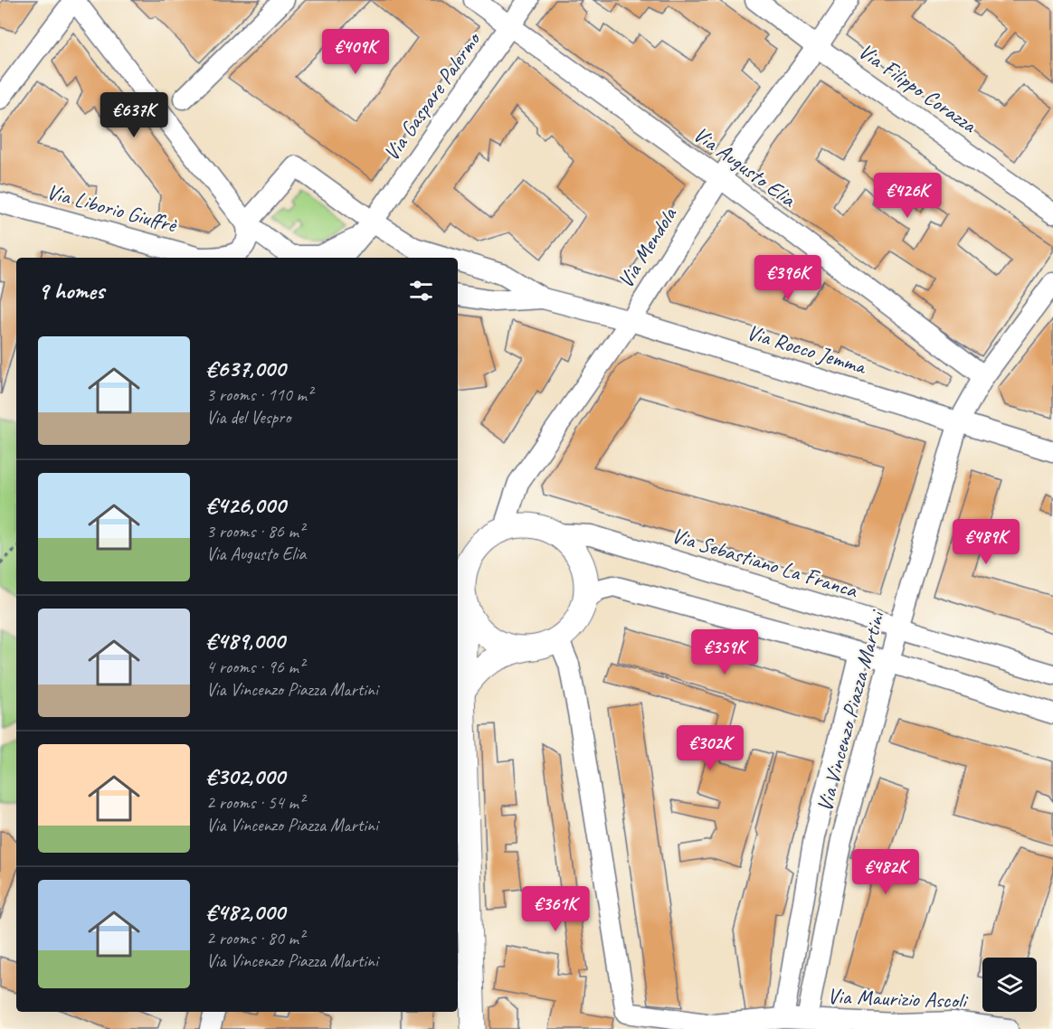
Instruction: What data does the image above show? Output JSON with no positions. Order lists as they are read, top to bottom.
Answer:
{
  "streets": {
    "street": [
      "Via Filippo Corazza",
      "Via Gaspare Palermo",
      "Via Augusto Elia",
      "Via Liborio Giuffrè",
      "Via Mendola",
      "Via Rocco Jemma",
      "Via Sebastiano La Franca",
      "Via Vincenzo Piazza Martini",
      "Via Maurizio Ascoli"
    ]
  },
  "crossings": [
    ["Via Filippo Corazza", "Via Mendola"],
    ["Via Gaspare Palermo", "Via Augusto Elia"],
    ["Via Gaspare Palermo", "Via Rocco Jemma"],
    ["Via Augusto Elia", "Via Mendola"],
    ["Via Augusto Elia", "Via Vincenzo Piazza Martini"],
    ["Via Liborio Giuffrè", "Via Rocco Jemma"],
    ["Via Mendola", "Via Rocco Jemma"],
    ["Via Mendola", "Via Sebastiano La Franca"],
    ["Via Mendola", "Via Maurizio Ascoli"],
    ["Via Rocco Jemma", "Via Vincenzo Piazza Martini"],
    ["Via Sebastiano La Franca", "Via Vincenzo Piazza Martini"],
    ["Via Sebastiano La Franca", "Via Maurizio Ascoli"],
    ["Via Vincenzo Piazza Martini", "Via Maurizio Ascoli"]
  ],
  "page": {
    "price": [
      "€409K",
      "€637K",
      "€426K",
      "€396K",
      "€489K",
      "€359K",
      "€302K",
      "€482K",
      "€361K"
    ],
    "heading": "9 homes",
    "list": [
      {
        "name": "€637,000",
        "note": "3 rooms · 110 m² · Via del Vespro"
      },
      {
        "name": "€426,000",
        "note": "3 rooms · 86 m² · Via Augusto Elia"
      },
      {
        "name": "€489,000",
        "note": "4 rooms · 96 m² · Via Vincenzo Piazza Martini"
      },
      {
        "name": "€302,000",
        "note": "2 rooms · 54 m² · Via Vincenzo Piazza Martini"
      },
      {
        "name": "€482,000",
        "note": "2 rooms · 80 m² · Via Vincenzo Piazza Martini"
      }
    ]
  }
}
